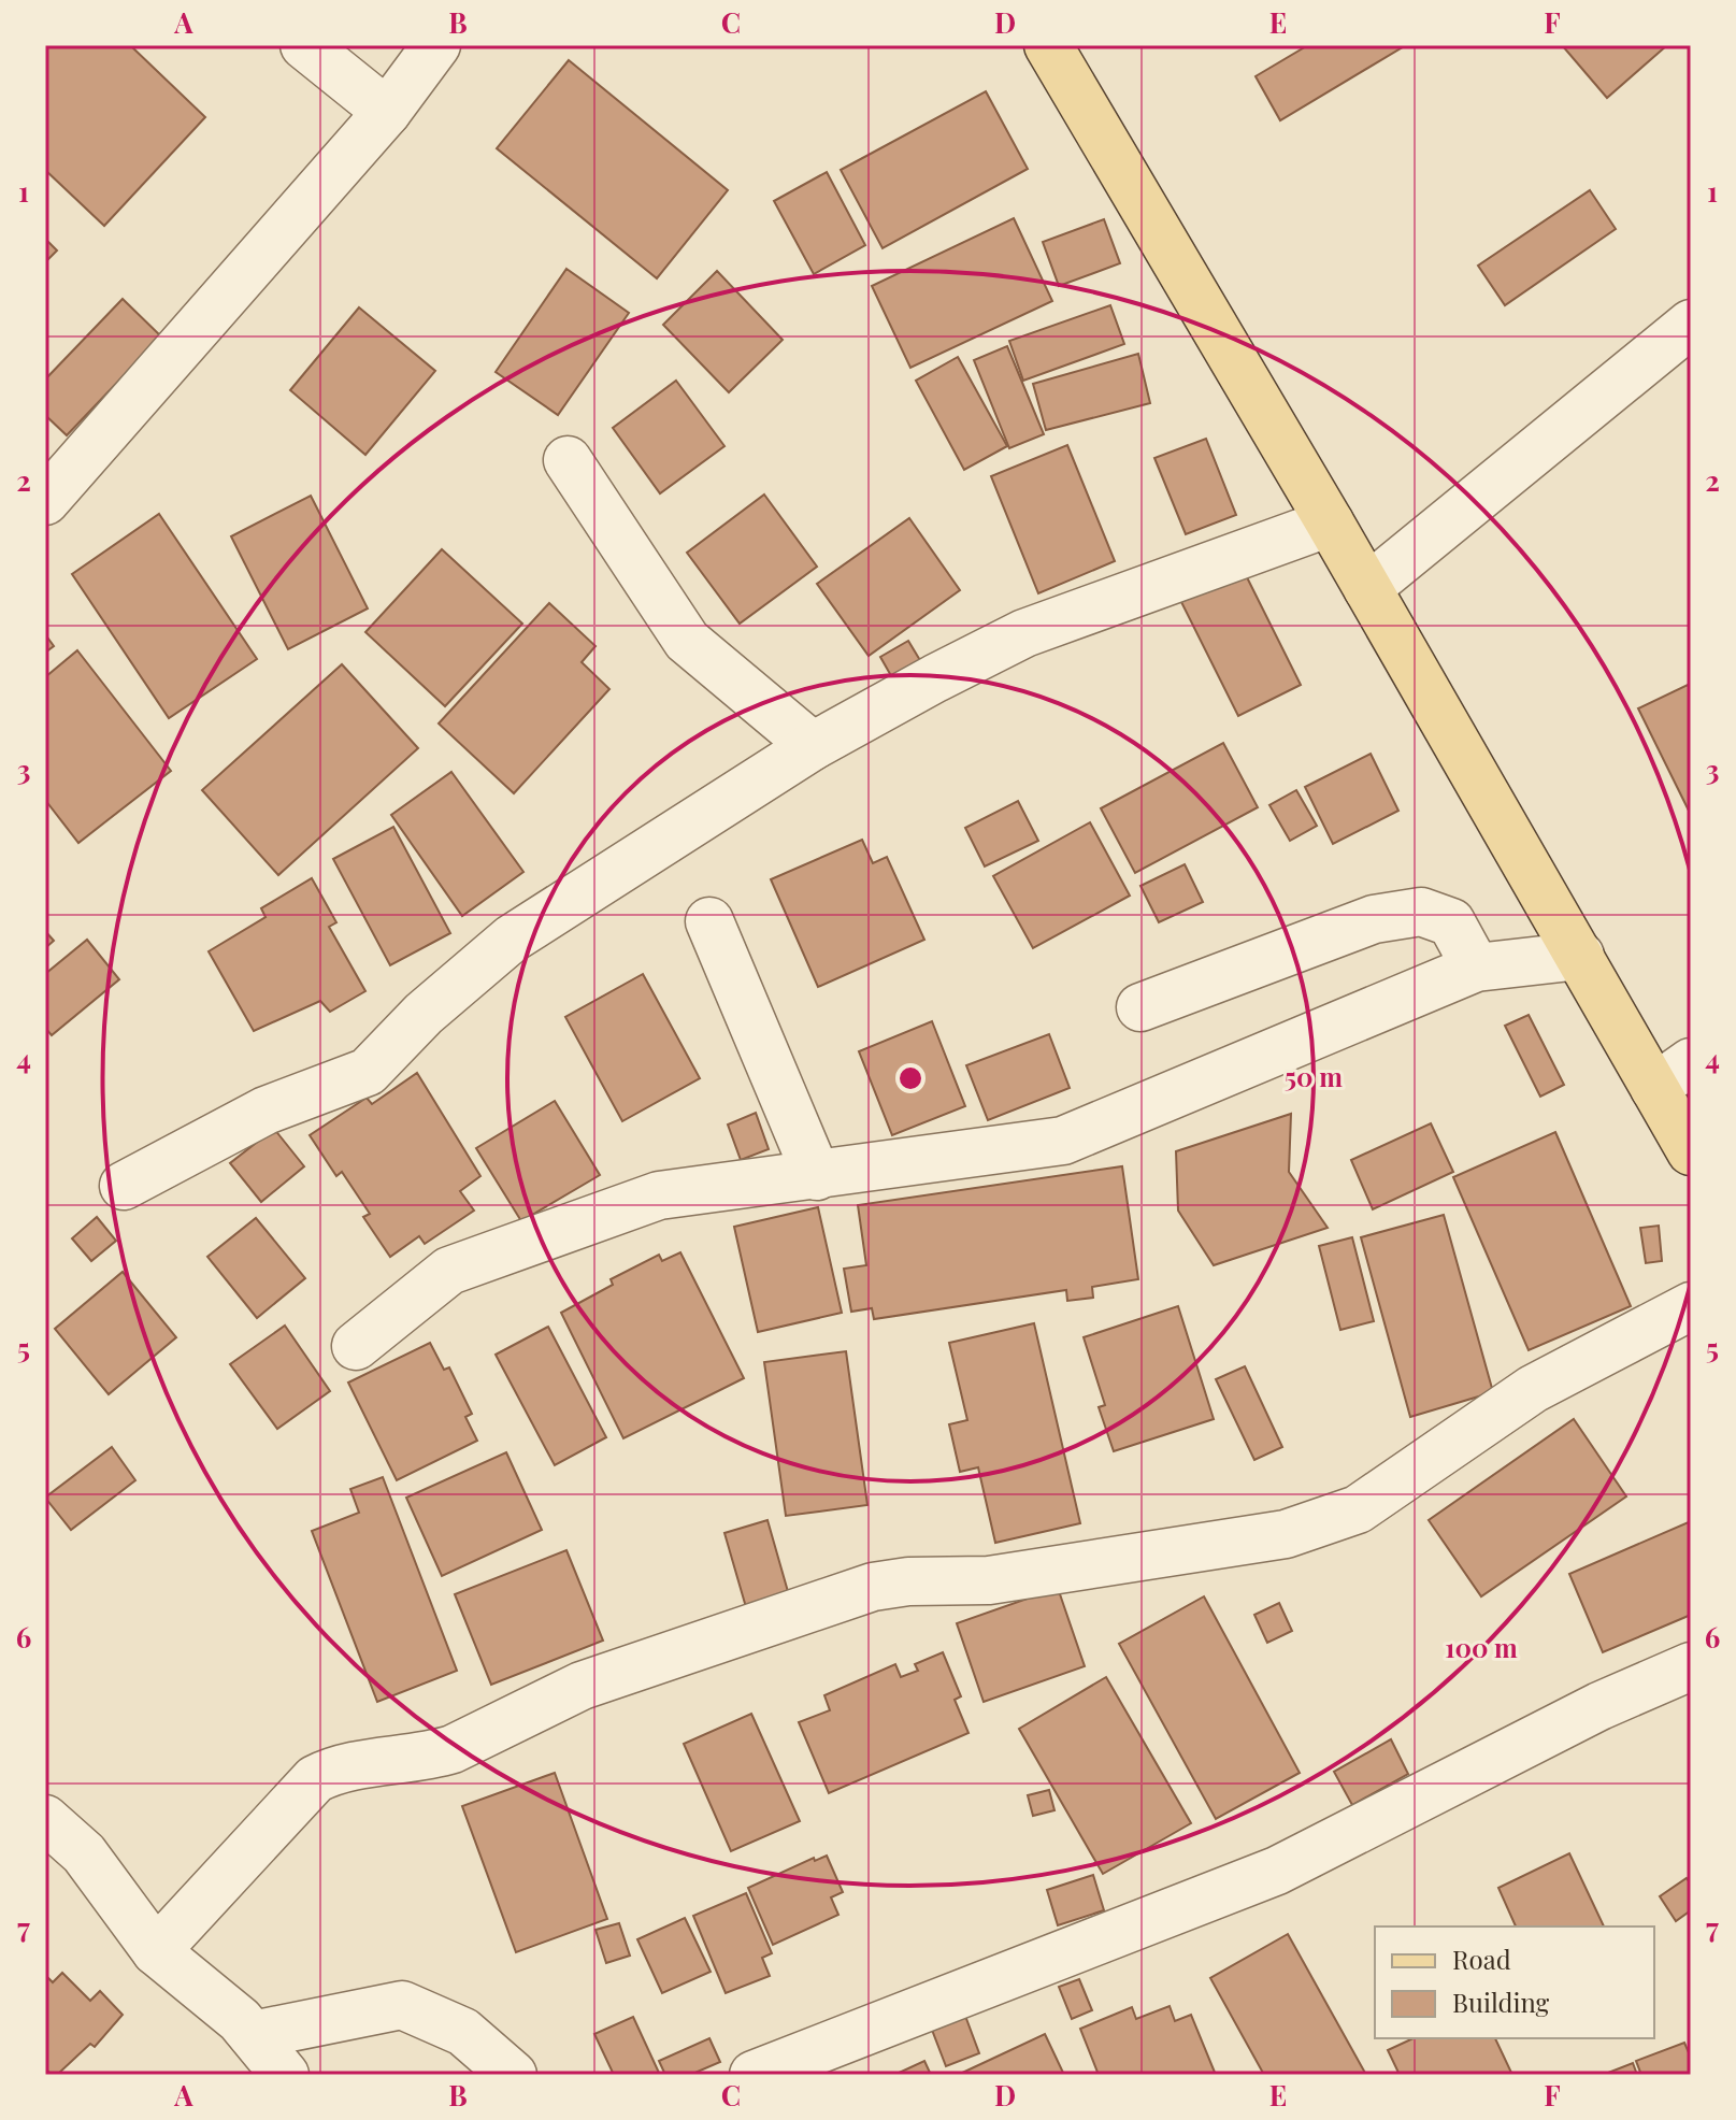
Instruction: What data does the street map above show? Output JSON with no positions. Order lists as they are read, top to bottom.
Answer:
{
  "legend": ["Road", "Building"],
  "grid": {
    "columns": [
      "A",
      "B",
      "C",
      "D",
      "E",
      "F"
    ],
    "rows": [
      "1",
      "2",
      "3",
      "4",
      "5",
      "6",
      "7"
    ]
  },
  "rings": ["50 m", "100 m"]
}
